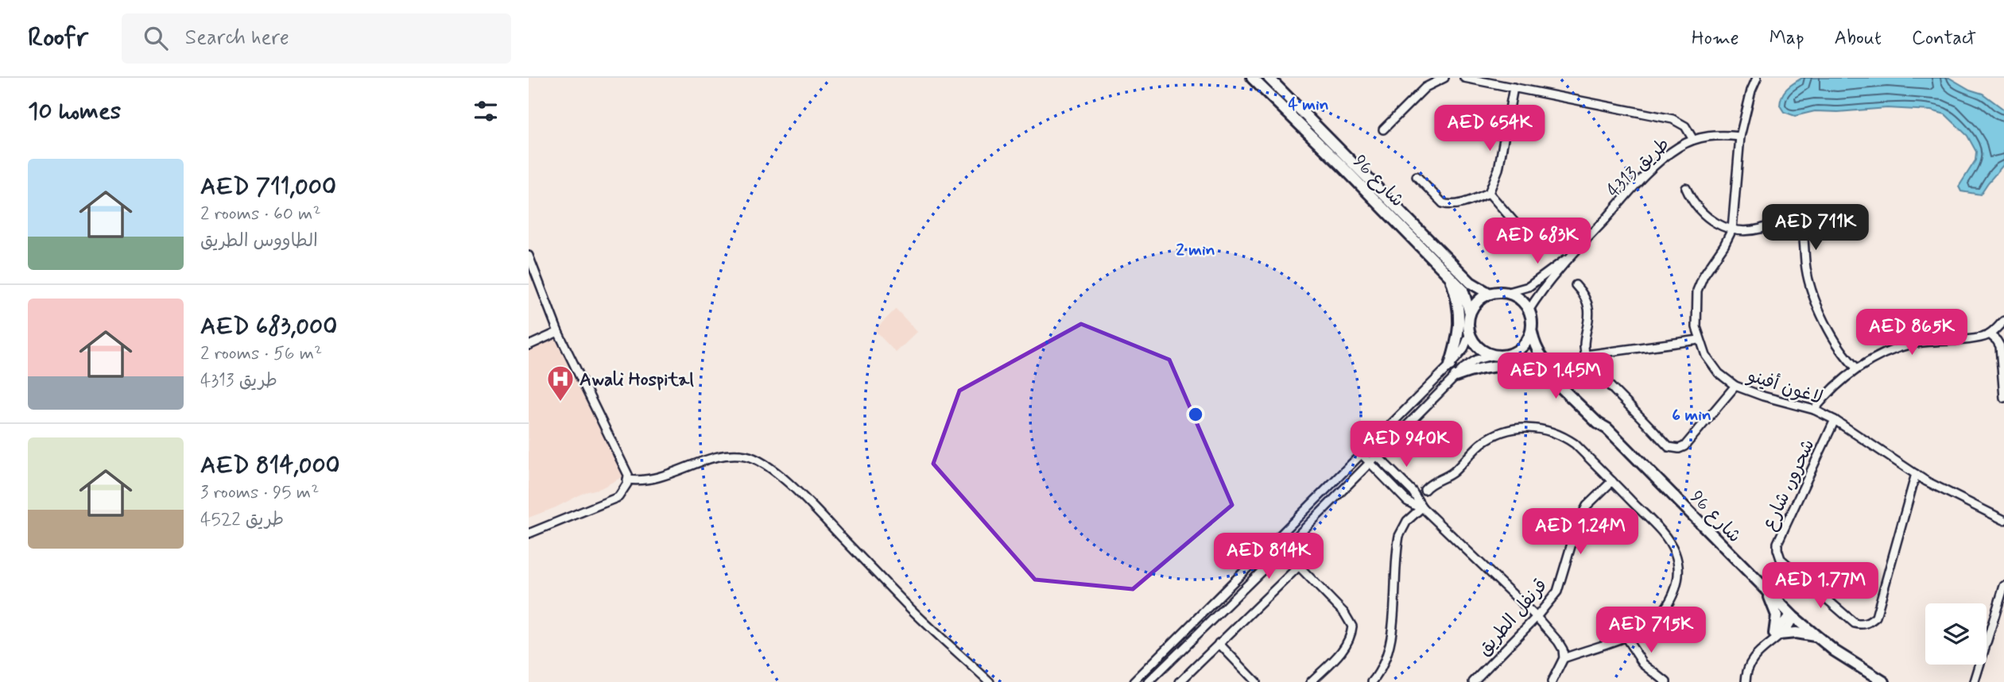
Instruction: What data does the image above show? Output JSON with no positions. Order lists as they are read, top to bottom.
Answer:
{
  "streets": {
    "street": [
      "طريق 4313",
      "شارع 96",
      "لاغون أفينو",
      "شحرور، شارع",
      "قرنفل الطريق"
    ]
  },
  "crossings": [
    ["طريق 4313", "شارع 96"],
    ["طريق 4313", "لاغون أفينو"],
    ["لاغون أفينو", "شحرور، شارع"]
  ],
  "places": {
    "hospital": ["Awali Hospital"]
  },
  "page": {
    "header": "Roofr",
    "search": "Search here",
    "nav": [
      "Home",
      "Map",
      "About",
      "Contact"
    ],
    "heading": "10 homes",
    "price": [
      "AED 654K",
      "AED 711K",
      "AED 683K",
      "AED 865K",
      "AED 1.45M",
      "AED 940K",
      "AED 1.24M",
      "AED 814K",
      "AED 1.77M",
      "AED 715K"
    ],
    "list": [
      {
        "name": "AED 711,000",
        "note": "2 rooms · 60 m² · الطاووس الطريق"
      },
      {
        "name": "AED 683,000",
        "note": "2 rooms · 56 m² · طريق 4313"
      },
      {
        "name": "AED 814,000",
        "note": "3 rooms · 95 m² · طريق 4522"
      }
    ]
  },
  "rings": ["4 min", "2 min", "6 min"]
}
